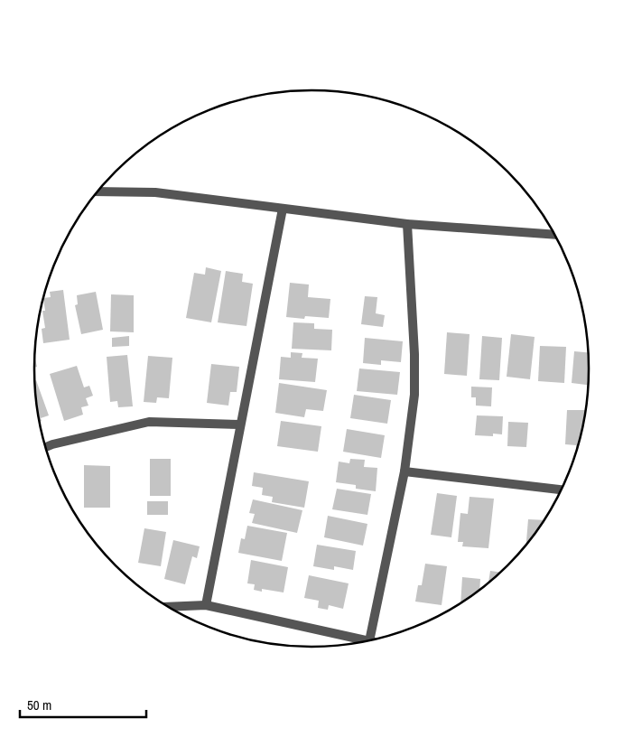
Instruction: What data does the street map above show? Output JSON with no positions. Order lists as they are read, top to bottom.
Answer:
{
  "scale_bar": "50 m"
}
